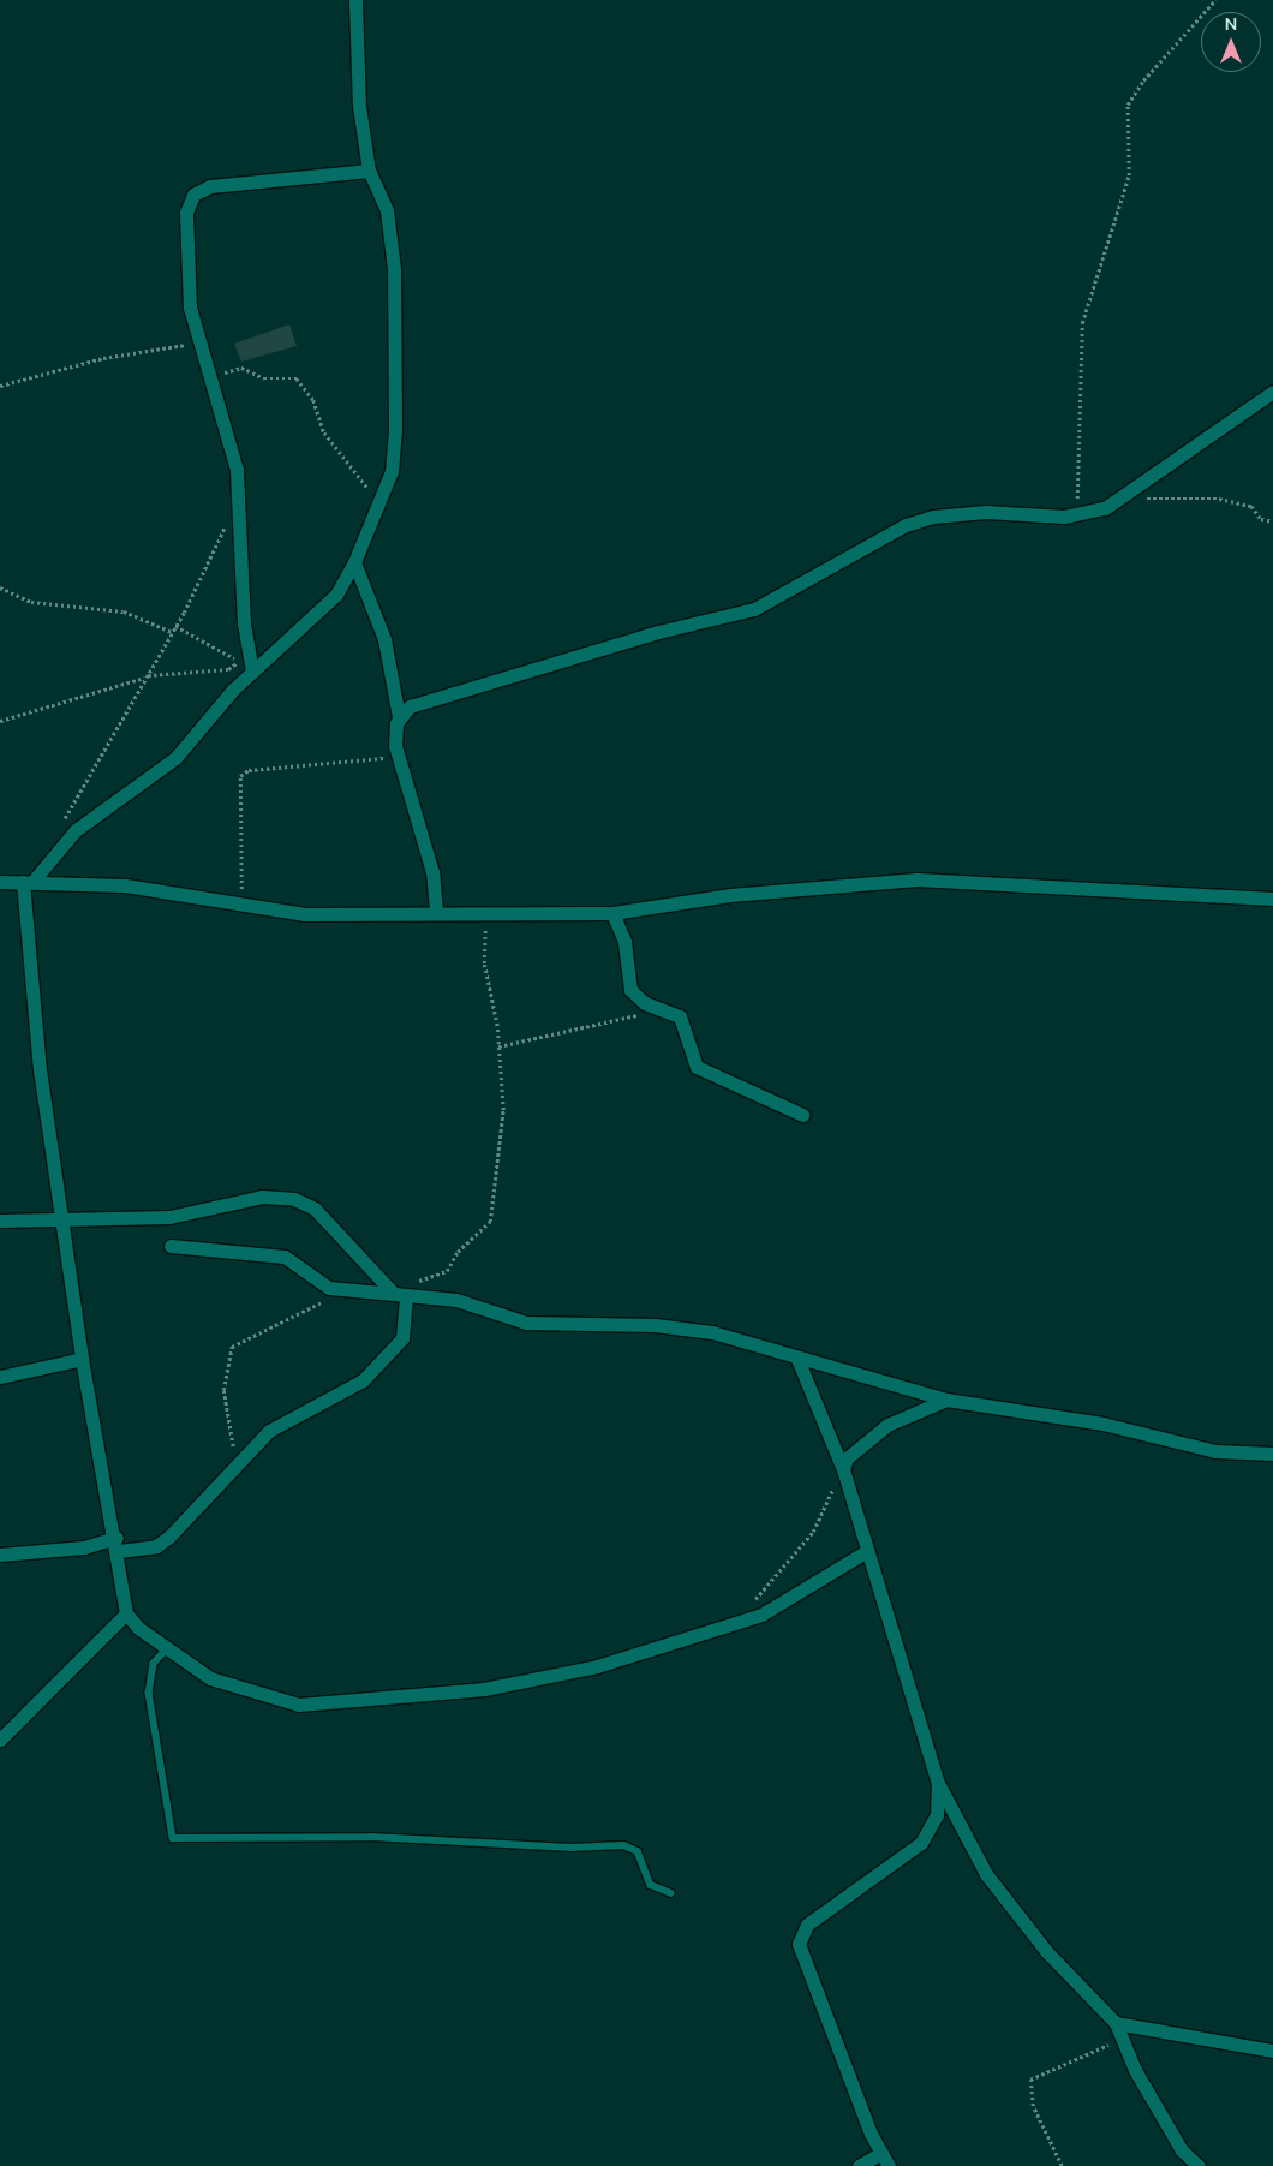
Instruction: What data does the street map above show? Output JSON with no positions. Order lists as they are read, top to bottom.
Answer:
{
  "north": "top"
}
